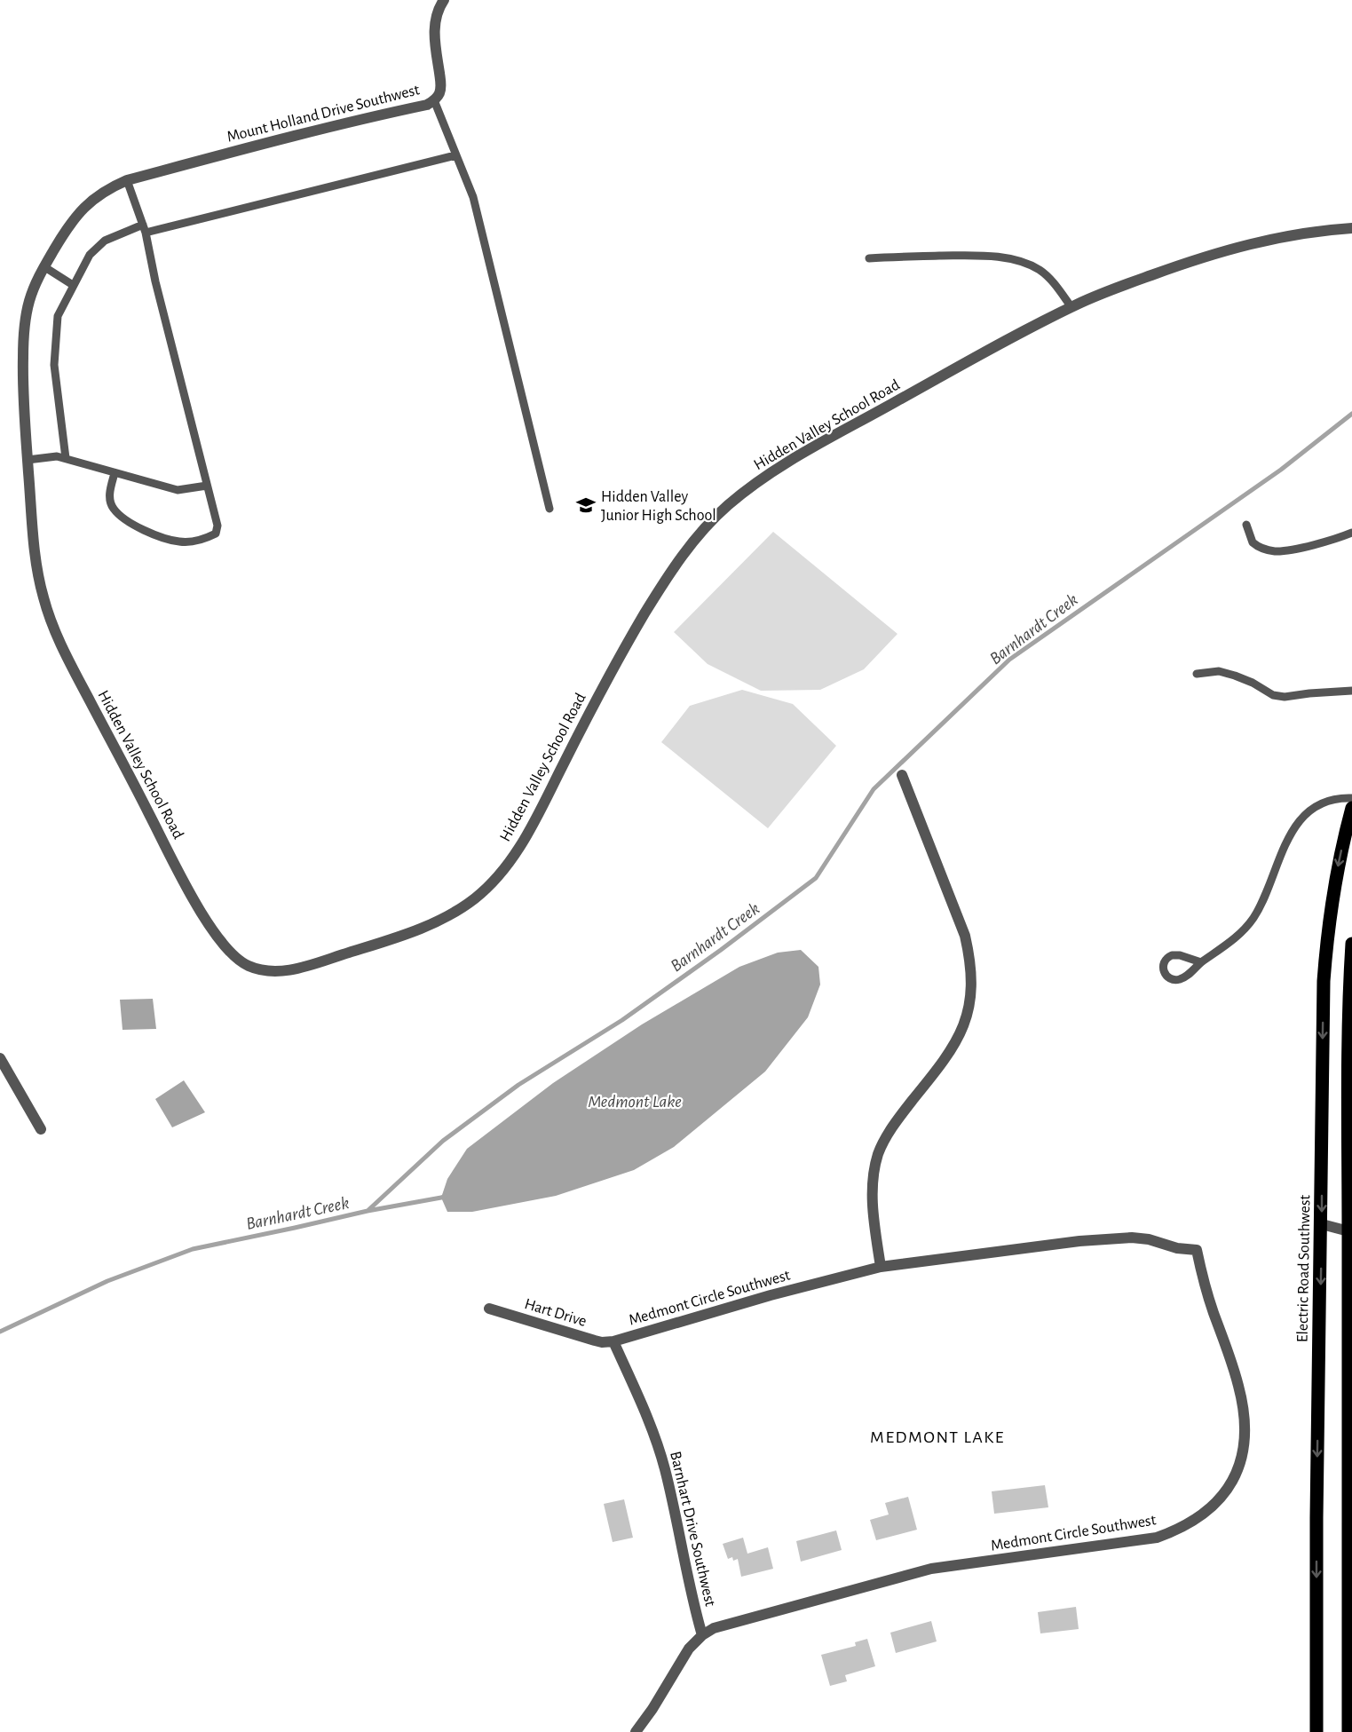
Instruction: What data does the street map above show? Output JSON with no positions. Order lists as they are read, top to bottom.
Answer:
{
  "streets": {
    "main road": ["Electric Road Southwest"],
    "street": [
      "Mount Holland Drive Southwest",
      "Hidden Valley School Road",
      "Medmont Circle Southwest",
      "Hart Drive",
      "Barnhart Drive Southwest"
    ]
  },
  "crossings": [
    ["Mount Holland Drive Southwest", "Hidden Valley School Road"],
    ["Medmont Circle Southwest", "Hart Drive"],
    ["Medmont Circle Southwest", "Barnhart Drive Southwest"],
    ["Hart Drive", "Barnhart Drive Southwest"]
  ],
  "districts": ["MEDMONT LAKE"],
  "water": ["Barnhardt Creek", "Medmont Lake"],
  "places": {
    "school or university": ["Hidden Valley Junior High School"]
  }
}
